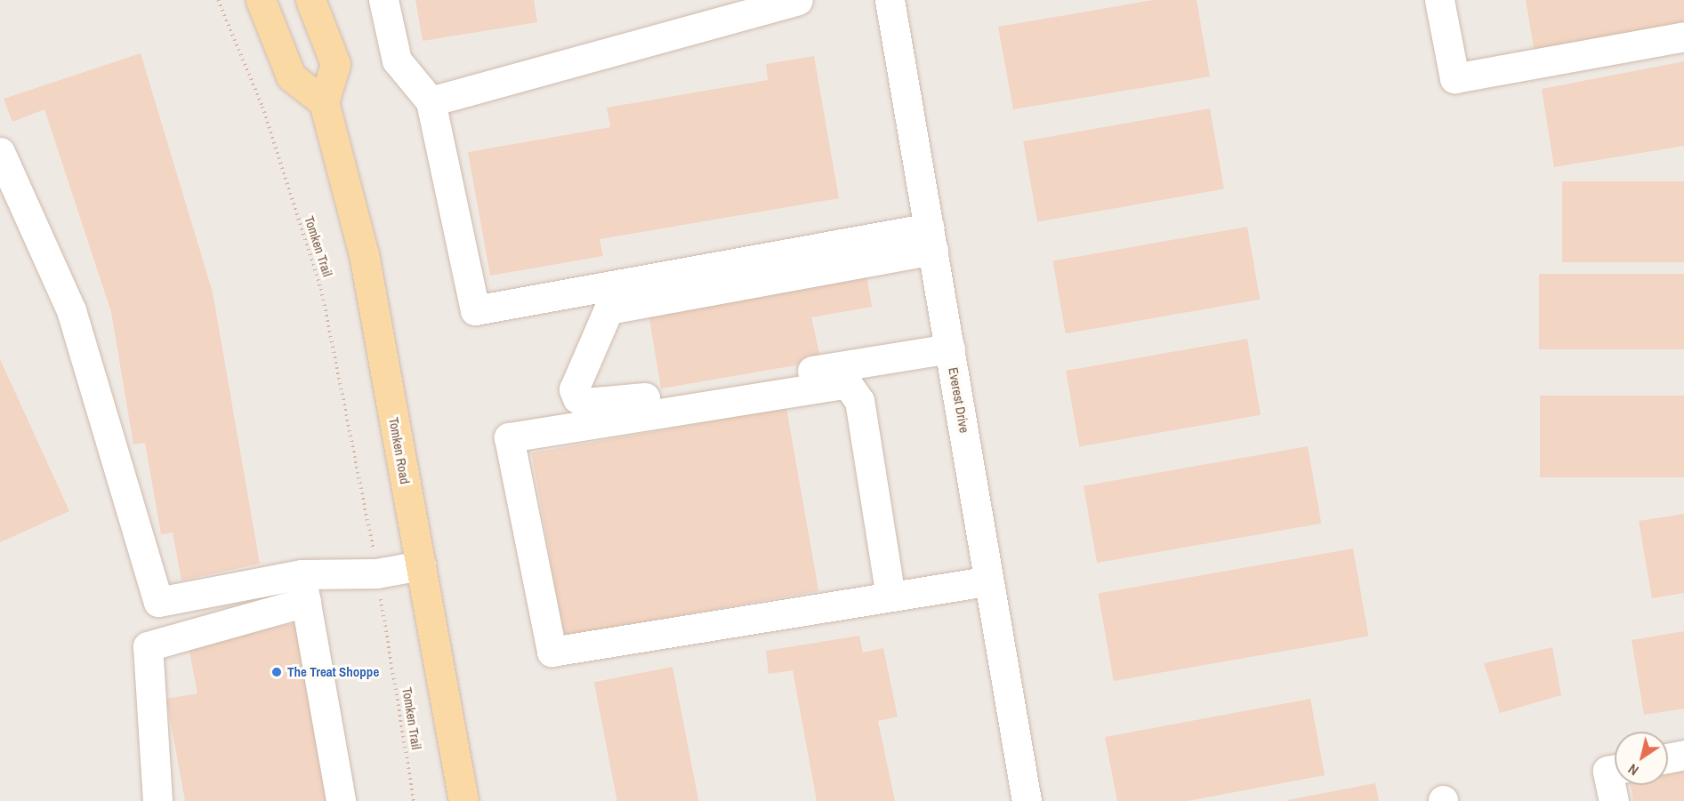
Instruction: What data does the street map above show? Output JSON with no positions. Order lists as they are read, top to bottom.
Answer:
{
  "streets": {
    "main road": ["Tomken Road"],
    "street": ["Everest Drive"],
    "path": ["Tomken Trail"]
  },
  "places": ["The Treat Shoppe"],
  "north": "bottom left"
}
